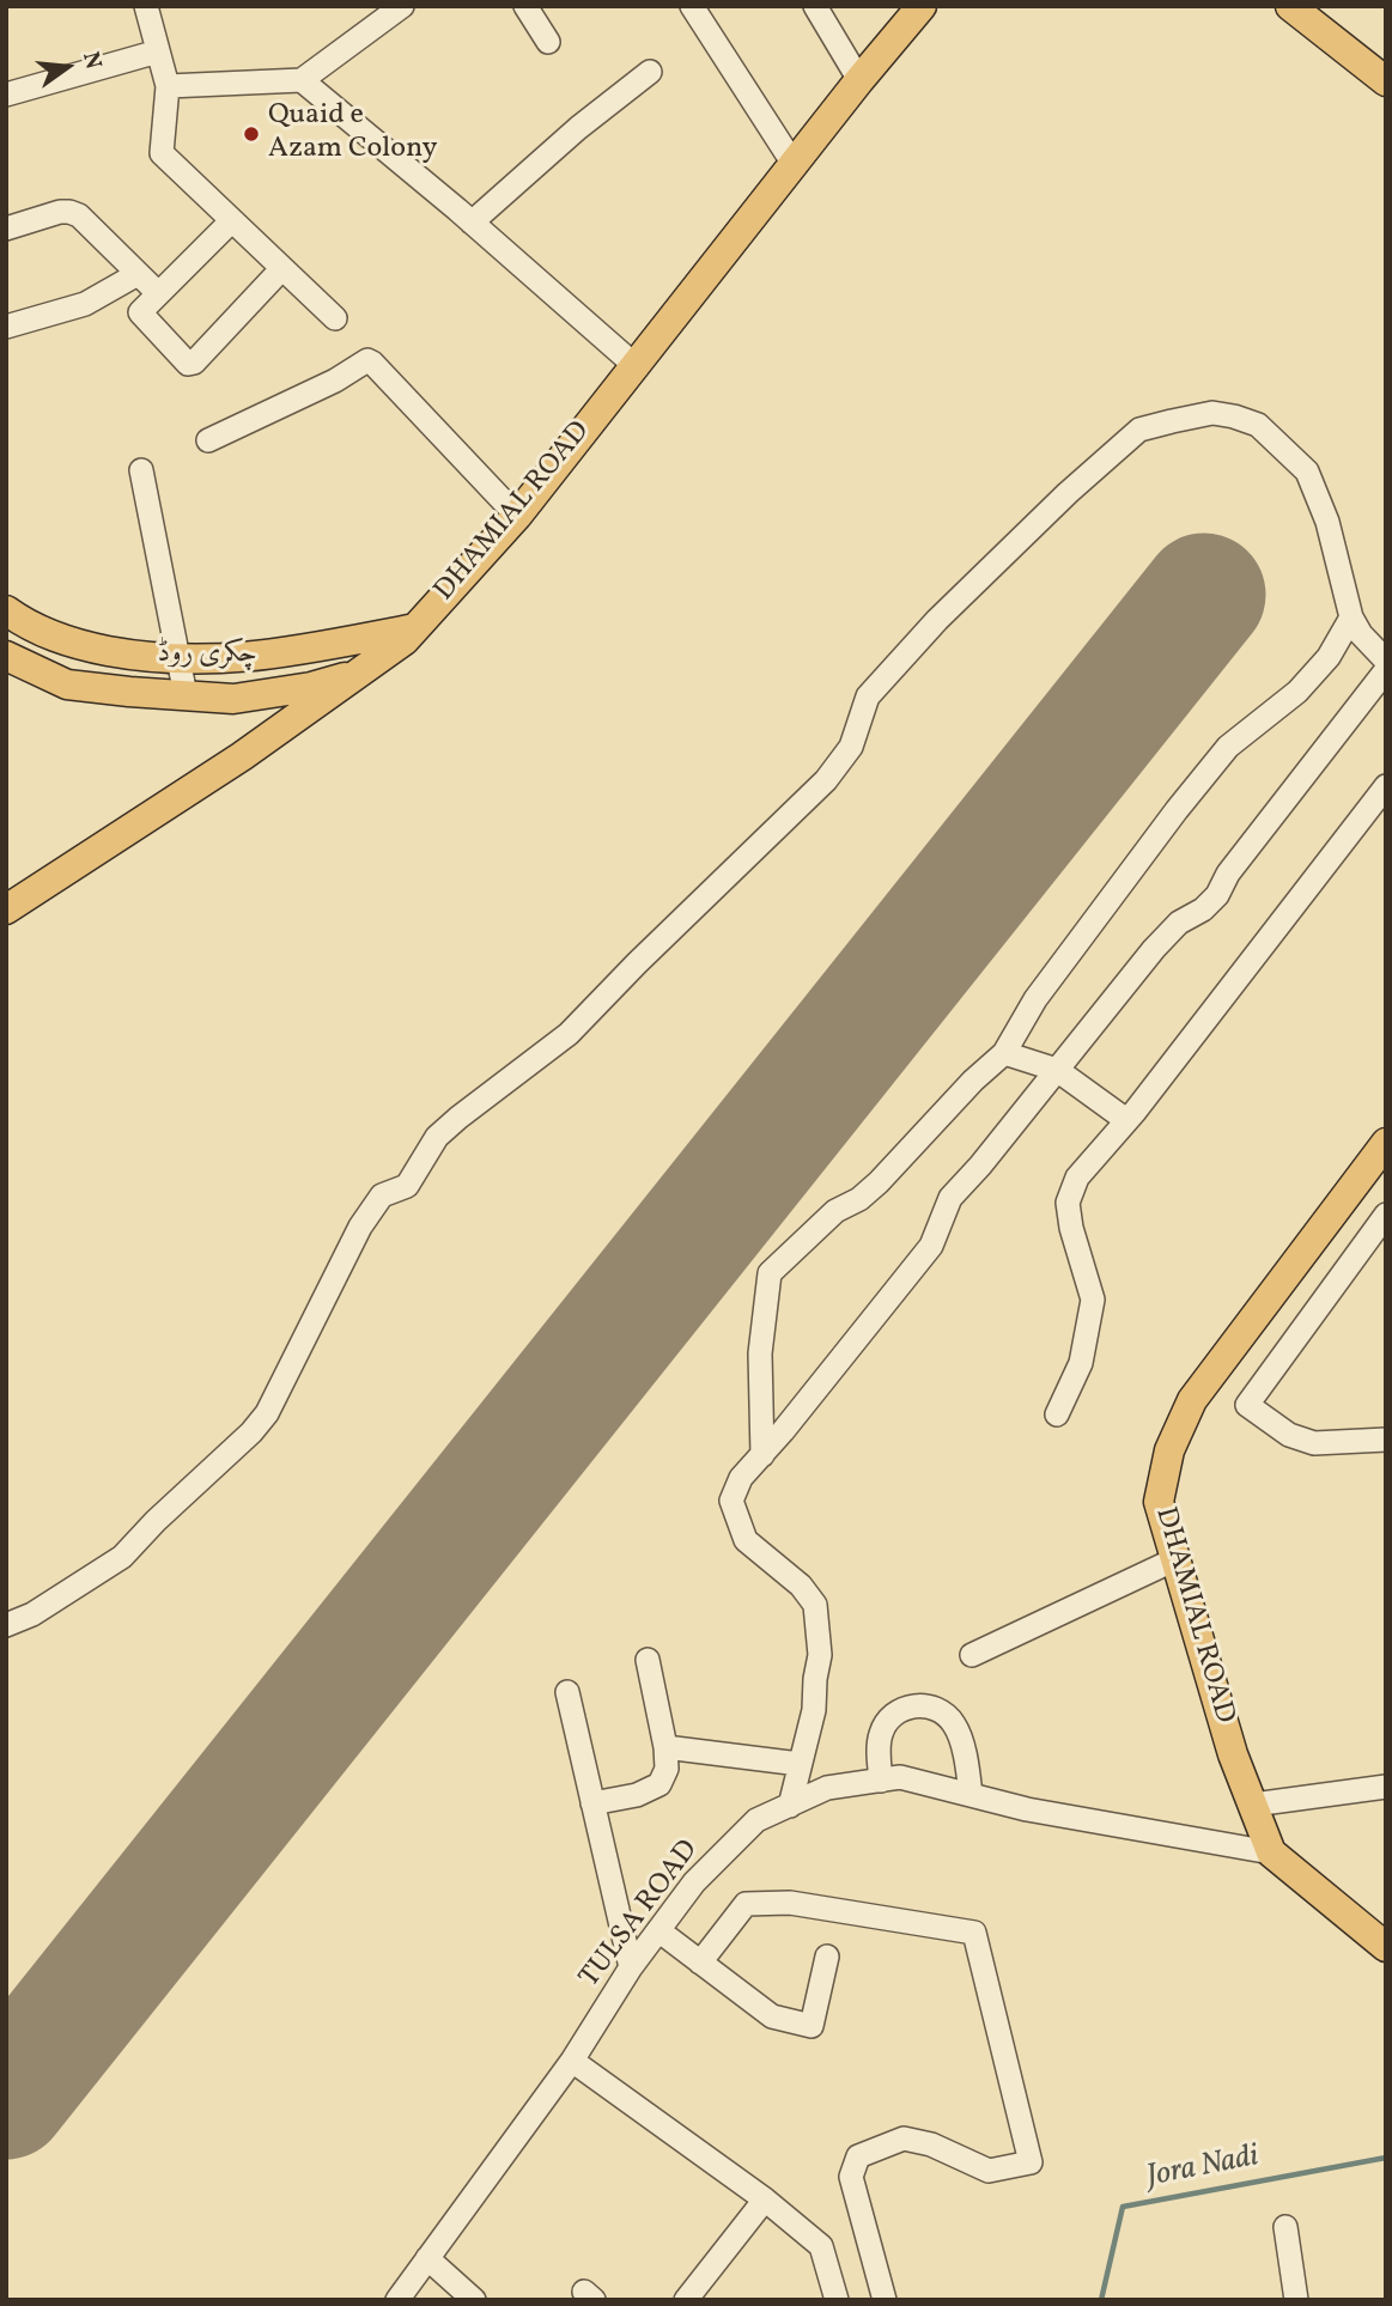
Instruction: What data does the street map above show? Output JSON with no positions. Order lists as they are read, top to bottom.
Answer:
{
  "streets": {
    "main road": ["DHAMIAL ROAD", "چکری روڈ"],
    "street": ["TULSA ROAD"]
  },
  "crossings": [
    ["DHAMIAL ROAD", "چکری روڈ"],
    ["DHAMIAL ROAD", "TULSA ROAD"]
  ],
  "water": ["Jora Nadi"],
  "places": ["Quaid e Azam Colony"],
  "north": "right"
}
